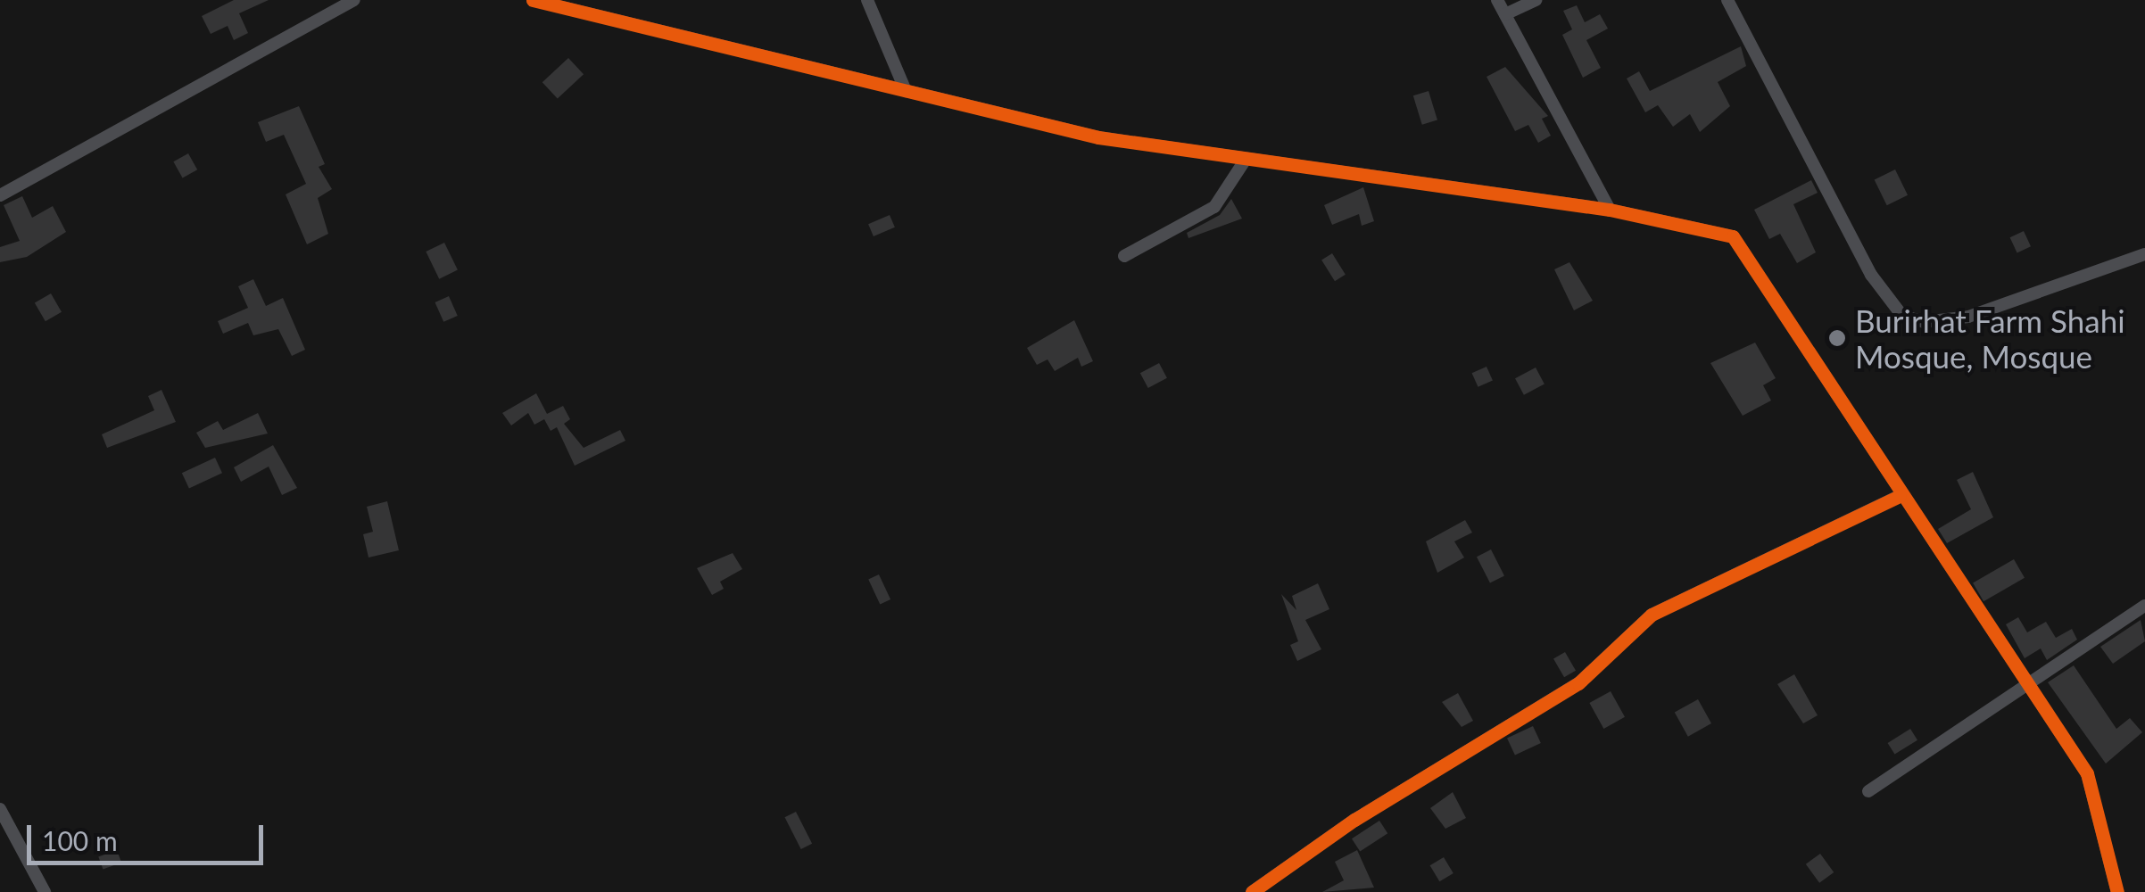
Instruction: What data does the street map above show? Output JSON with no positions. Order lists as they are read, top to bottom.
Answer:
{
  "places": ["Burirhat Farm Shahi Mosque, Mosque"],
  "scale_bar": "100 m"
}
